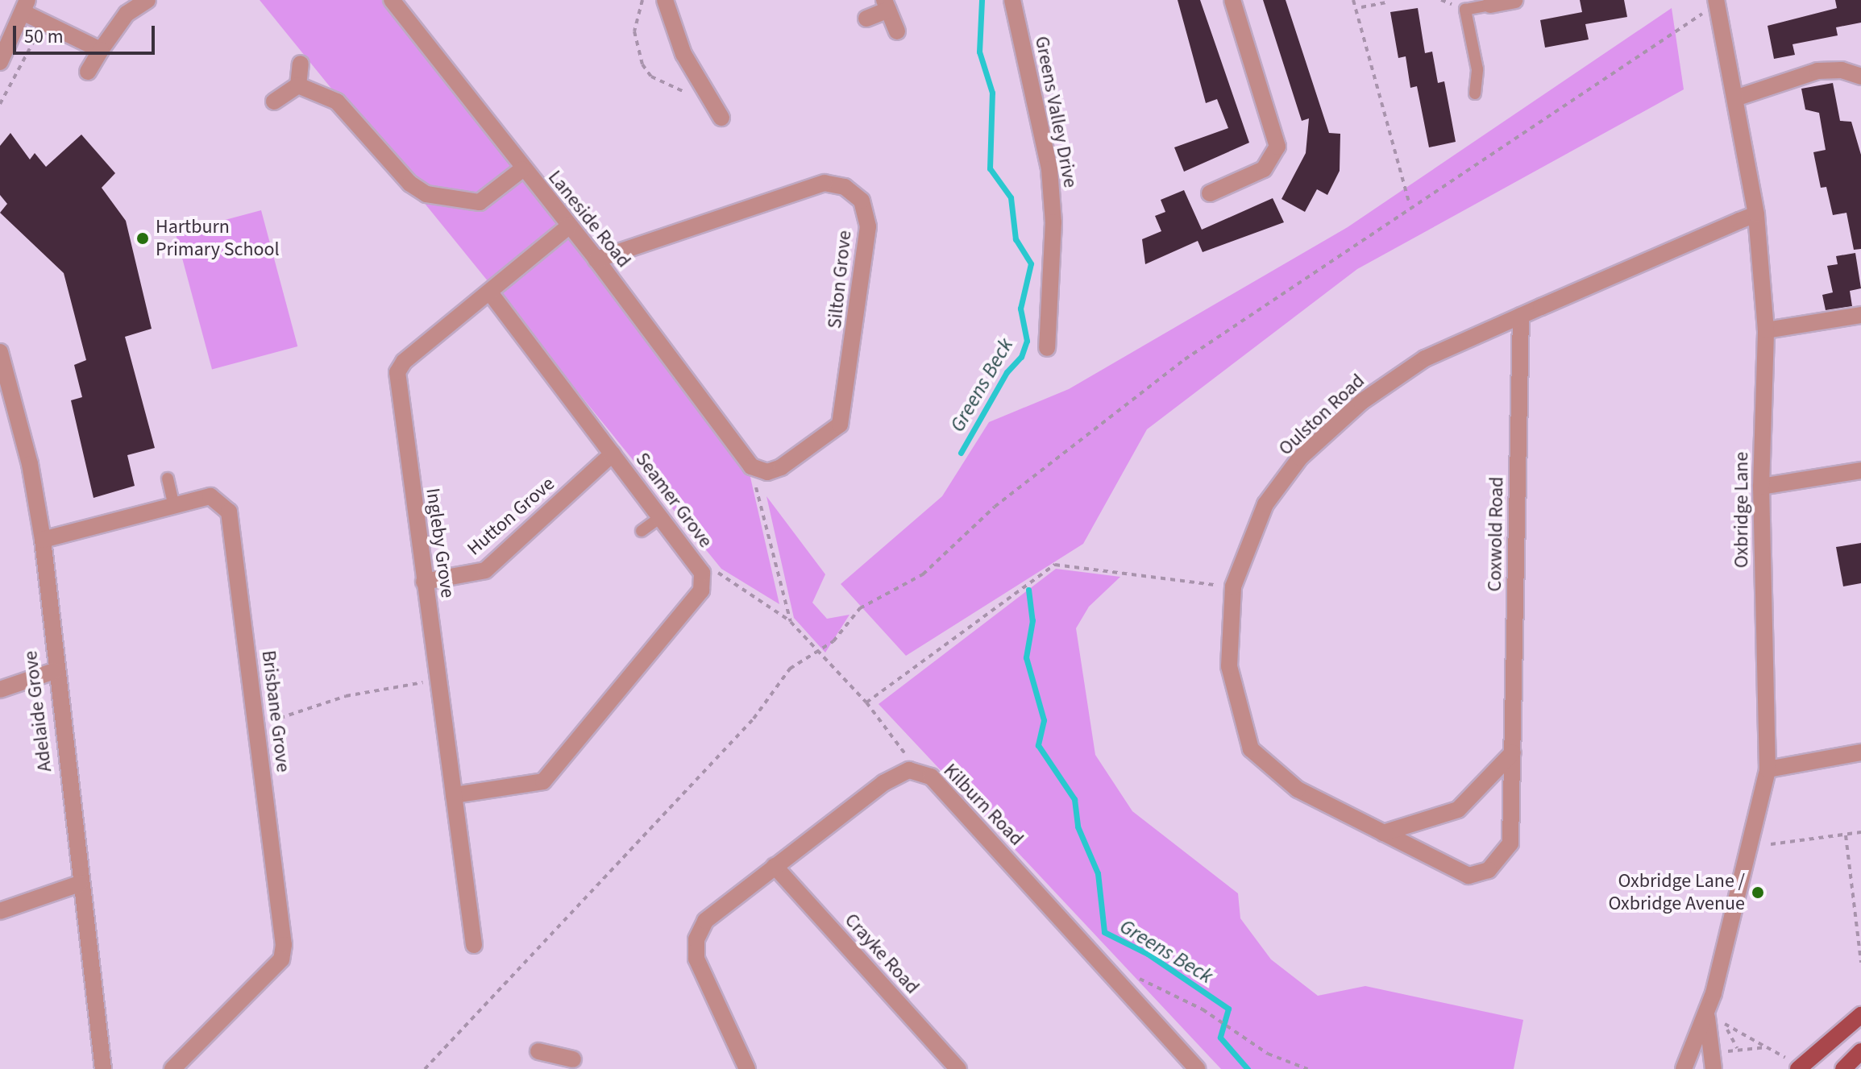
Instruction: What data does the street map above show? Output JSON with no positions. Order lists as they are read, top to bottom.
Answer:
{
  "streets": {
    "street": [
      "Greens Valley Drive",
      "Laneside Road",
      "Silton Grove",
      "Oulston Road",
      "Seamer Grove",
      "Oxbridge Lane",
      "Hutton Grove",
      "Coxwold Road",
      "Ingleby Grove",
      "Adelaide Grove",
      "Brisbane Grove",
      "Kilburn Road",
      "Crayke Road"
    ]
  },
  "crossings": [
    ["Laneside Road", "Silton Grove"],
    ["Laneside Road", "Ingleby Grove"],
    ["Oulston Road", "Oxbridge Lane"],
    ["Oulston Road", "Coxwold Road"],
    ["Seamer Grove", "Hutton Grove"],
    ["Seamer Grove", "Ingleby Grove"],
    ["Hutton Grove", "Ingleby Grove"],
    ["Adelaide Grove", "Brisbane Grove"],
    ["Kilburn Road", "Crayke Road"]
  ],
  "water": ["Greens Beck"],
  "places": ["Hartburn Primary School", "Oxbridge Lane / Oxbridge Avenue"],
  "scale_bar": "50 m"
}
